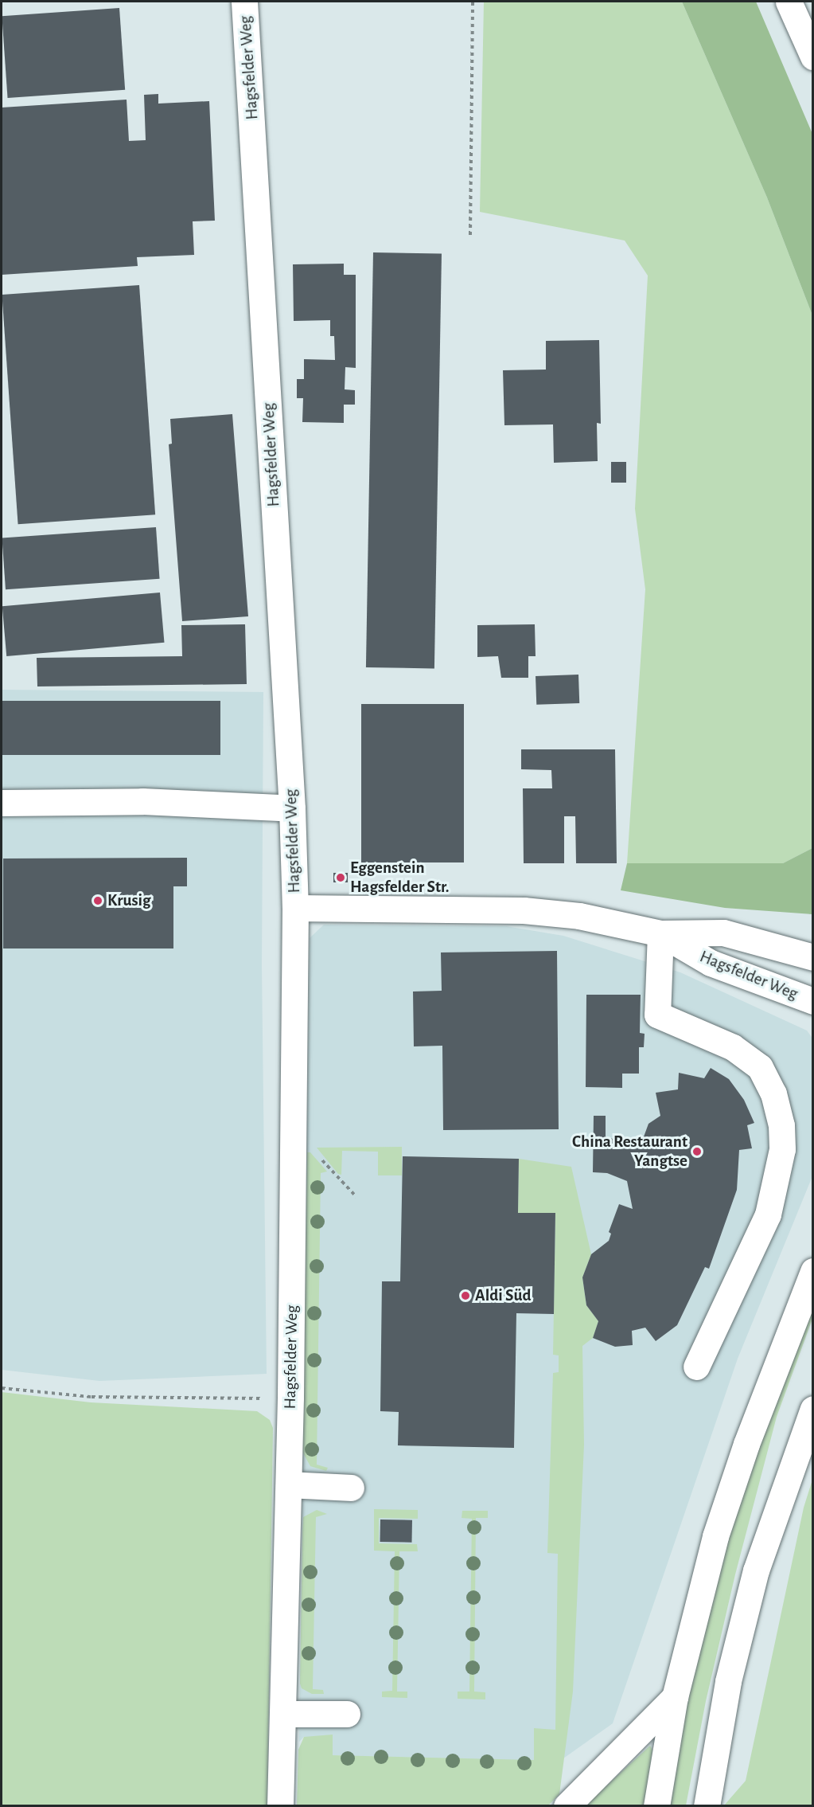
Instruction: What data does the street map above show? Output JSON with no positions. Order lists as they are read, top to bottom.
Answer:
{
  "streets": {
    "main road": ["Hagsfelder Weg"]
  },
  "places": [
    "Eggenstein Hagsfelder Str.",
    "Krusig",
    "China Restaurant Yangtse",
    "Aldi Süd"
  ]
}
